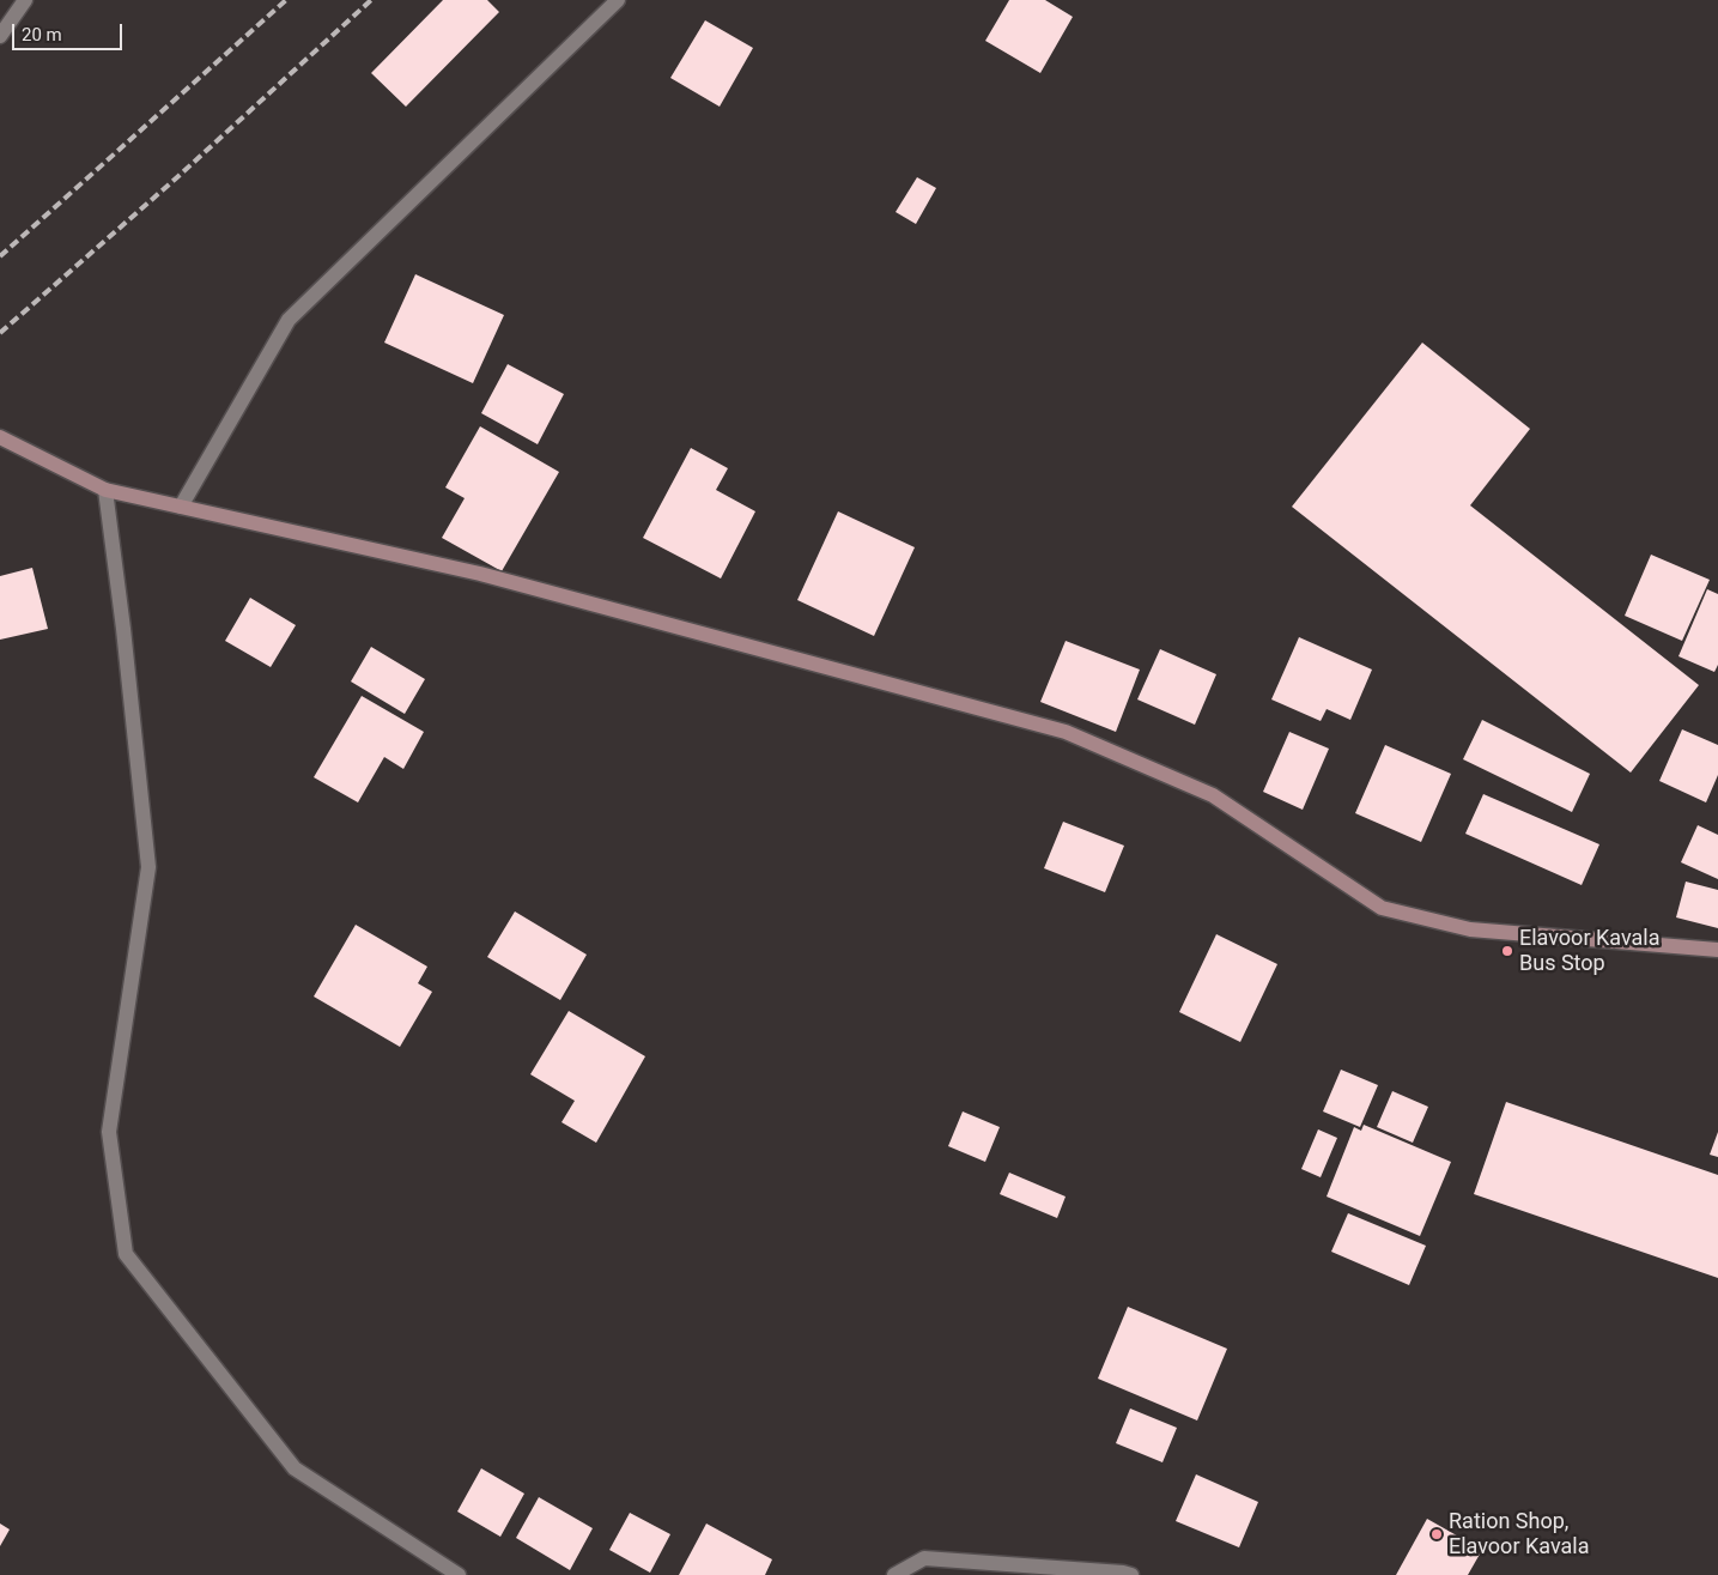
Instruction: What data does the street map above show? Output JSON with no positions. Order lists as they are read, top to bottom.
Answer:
{
  "places": ["Elavoor Kavala Bus Stop", "Ration Shop, Elavoor Kavala"],
  "scale_bar": "20 m"
}
